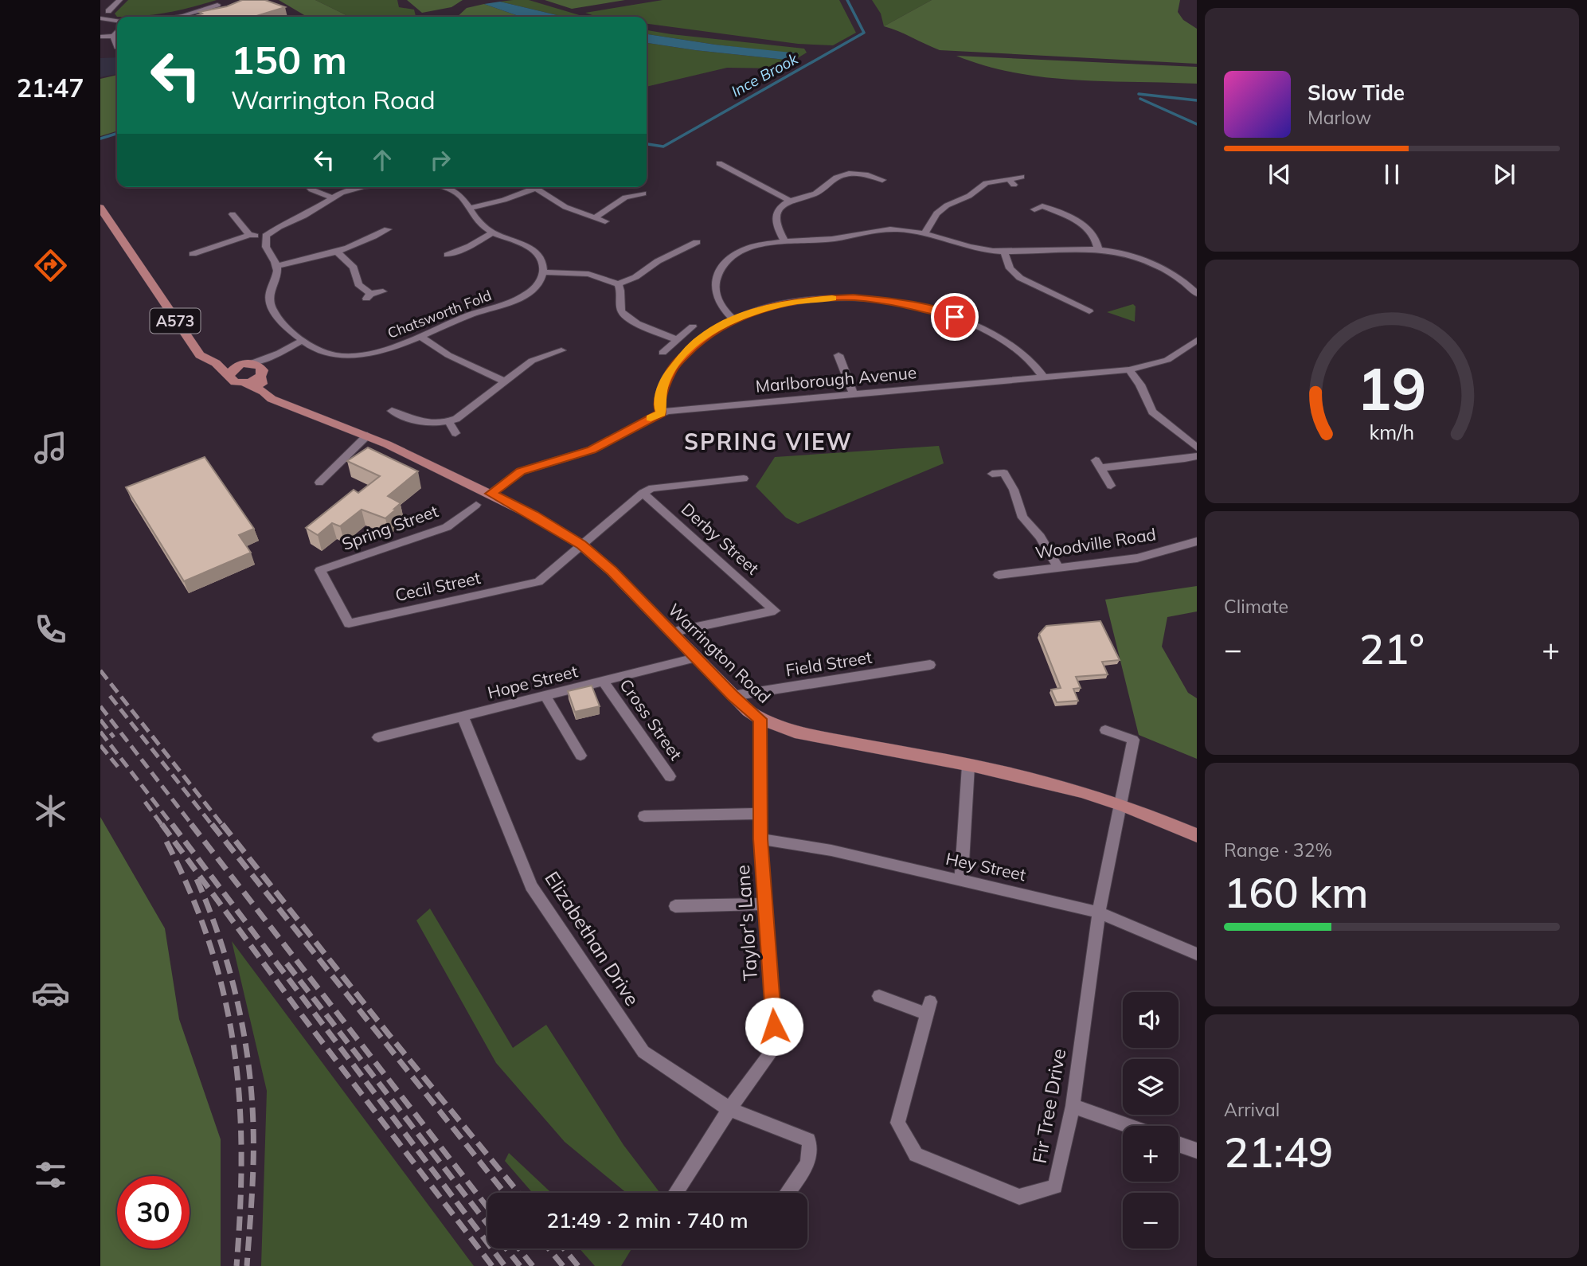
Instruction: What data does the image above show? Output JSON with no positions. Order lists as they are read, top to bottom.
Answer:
{
  "streets": {
    "main road": ["A573", "Warrington Road"],
    "street": [
      "Chatsworth Fold",
      "Marlborough Avenue",
      "Spring Street",
      "Derby Street",
      "Woodville Road",
      "Cecil Street",
      "Field Street",
      "Hope Street",
      "Cross Street",
      "Hey Street",
      "Taylor's Lane",
      "Elizabethan Drive",
      "Fir Tree Drive"
    ]
  },
  "crossings": [
    ["A573", "Warrington Road"],
    ["Marlborough Avenue", "Warrington Road"],
    ["Spring Street", "Cecil Street"],
    ["Derby Street", "Warrington Road"],
    ["Cecil Street", "Warrington Road"],
    ["Warrington Road", "Field Street"],
    ["Warrington Road", "Hope Street"],
    ["Warrington Road", "Taylor's Lane"],
    ["Warrington Road", "Fir Tree Drive"],
    ["Hope Street", "Cross Street"],
    ["Hope Street", "Elizabethan Drive"],
    ["Hey Street", "Taylor's Lane"],
    ["Hey Street", "Fir Tree Drive"],
    ["Taylor's Lane", "Elizabethan Drive"]
  ],
  "districts": ["SPRING VIEW"],
  "water": ["Ince Brook"],
  "page": {
    "tabs": "21:47",
    "turn": ["150 m", "Warrington Road"],
    "song": ["Slow Tide", "Marlow"],
    "tile": [
      "Climate",
      ["Range · 32%", "160 km"],
      ["Arrival", "21:49"]
    ],
    "heat": ["−", "21°", "+"],
    "map_buttons": ["+", "−"],
    "limit": "30",
    "trip": "21:49 · 2 min · 740 m",
    "gauge": ["19", "km/h"]
  }
}
